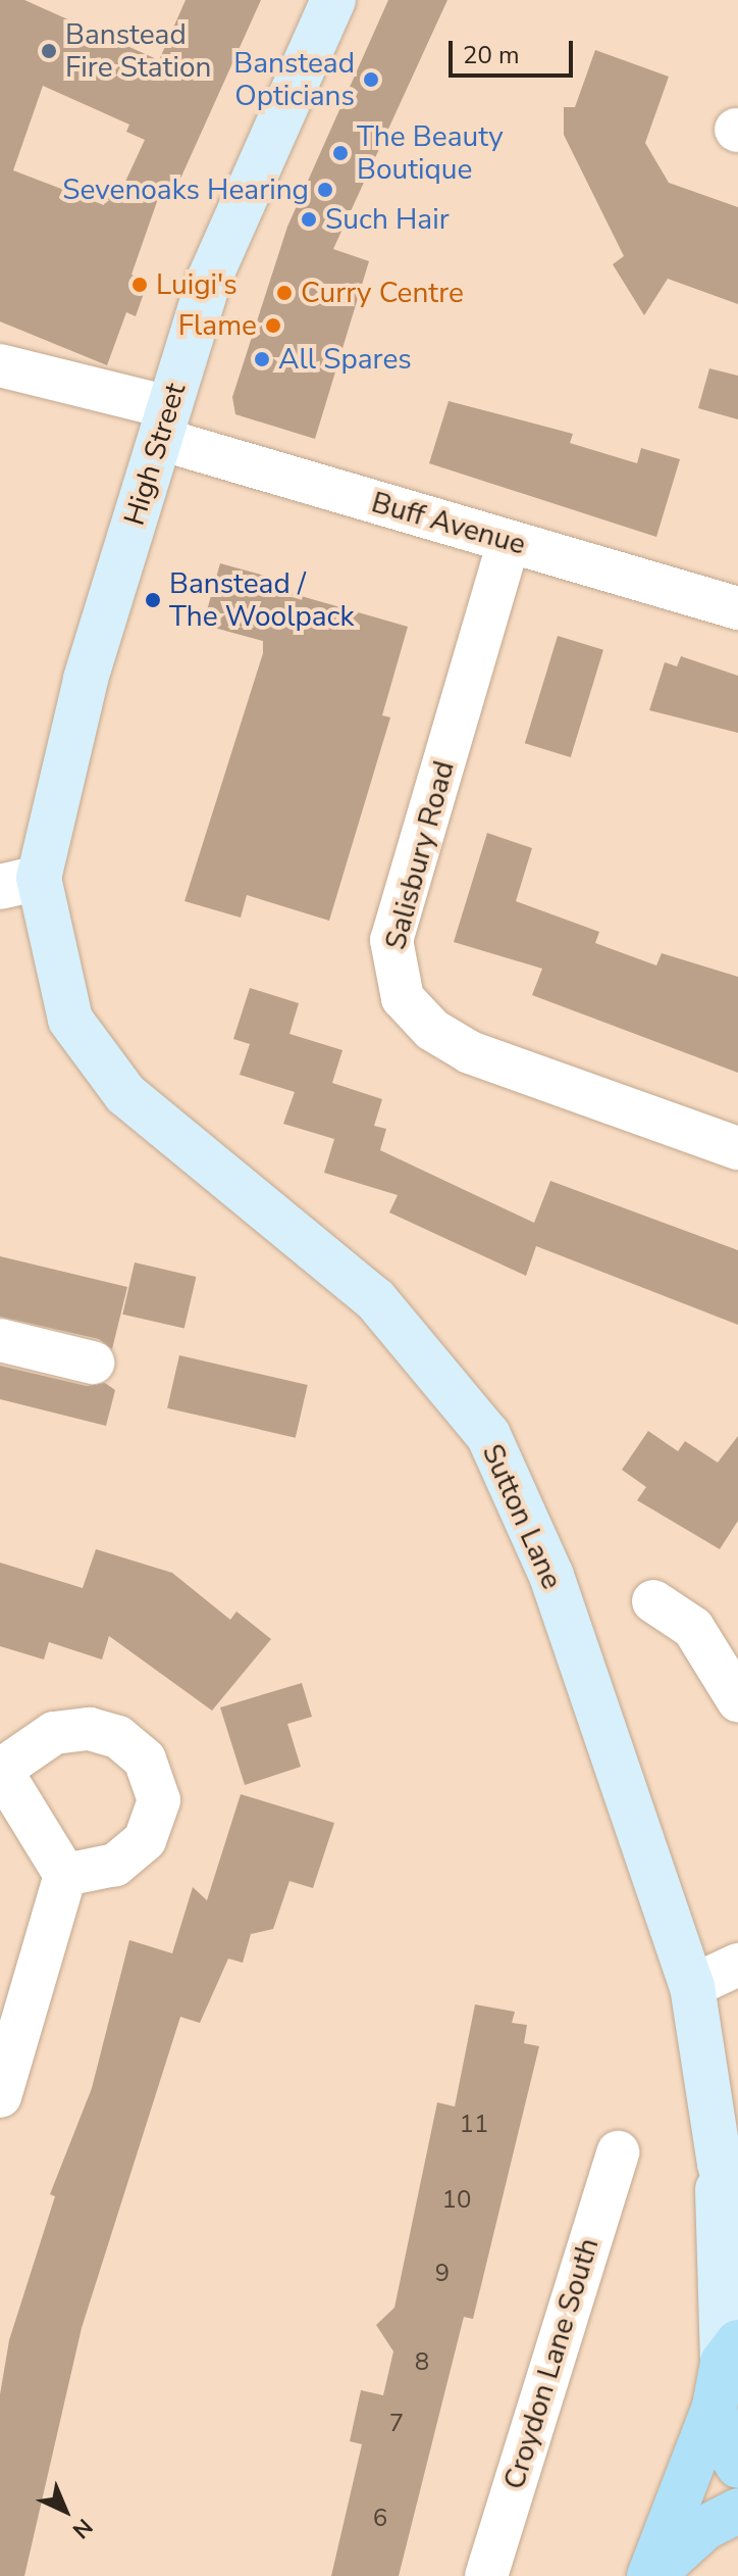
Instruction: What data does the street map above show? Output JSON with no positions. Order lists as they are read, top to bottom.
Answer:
{
  "streets": {
    "main road": ["High Street", "Sutton Lane"],
    "street": ["Buff Avenue", "Salisbury Road", "Croydon Lane South"]
  },
  "crossings": [
    ["High Street", "Buff Avenue"],
    ["High Street", "Sutton Lane"],
    ["Buff Avenue", "Salisbury Road"]
  ],
  "places": [
    "Banstead Fire Station",
    "Banstead Opticians",
    "The Beauty Boutique",
    "Sevenoaks Hearing",
    "Such Hair",
    "Luigi's",
    "Curry Centre",
    "Flame",
    "All Spares",
    "Banstead / The Woolpack"
  ],
  "house_numbers": [
    "11",
    "10",
    "9",
    "8",
    "7",
    "6"
  ],
  "scale_bar": "20 m",
  "north": "bottom right"
}
